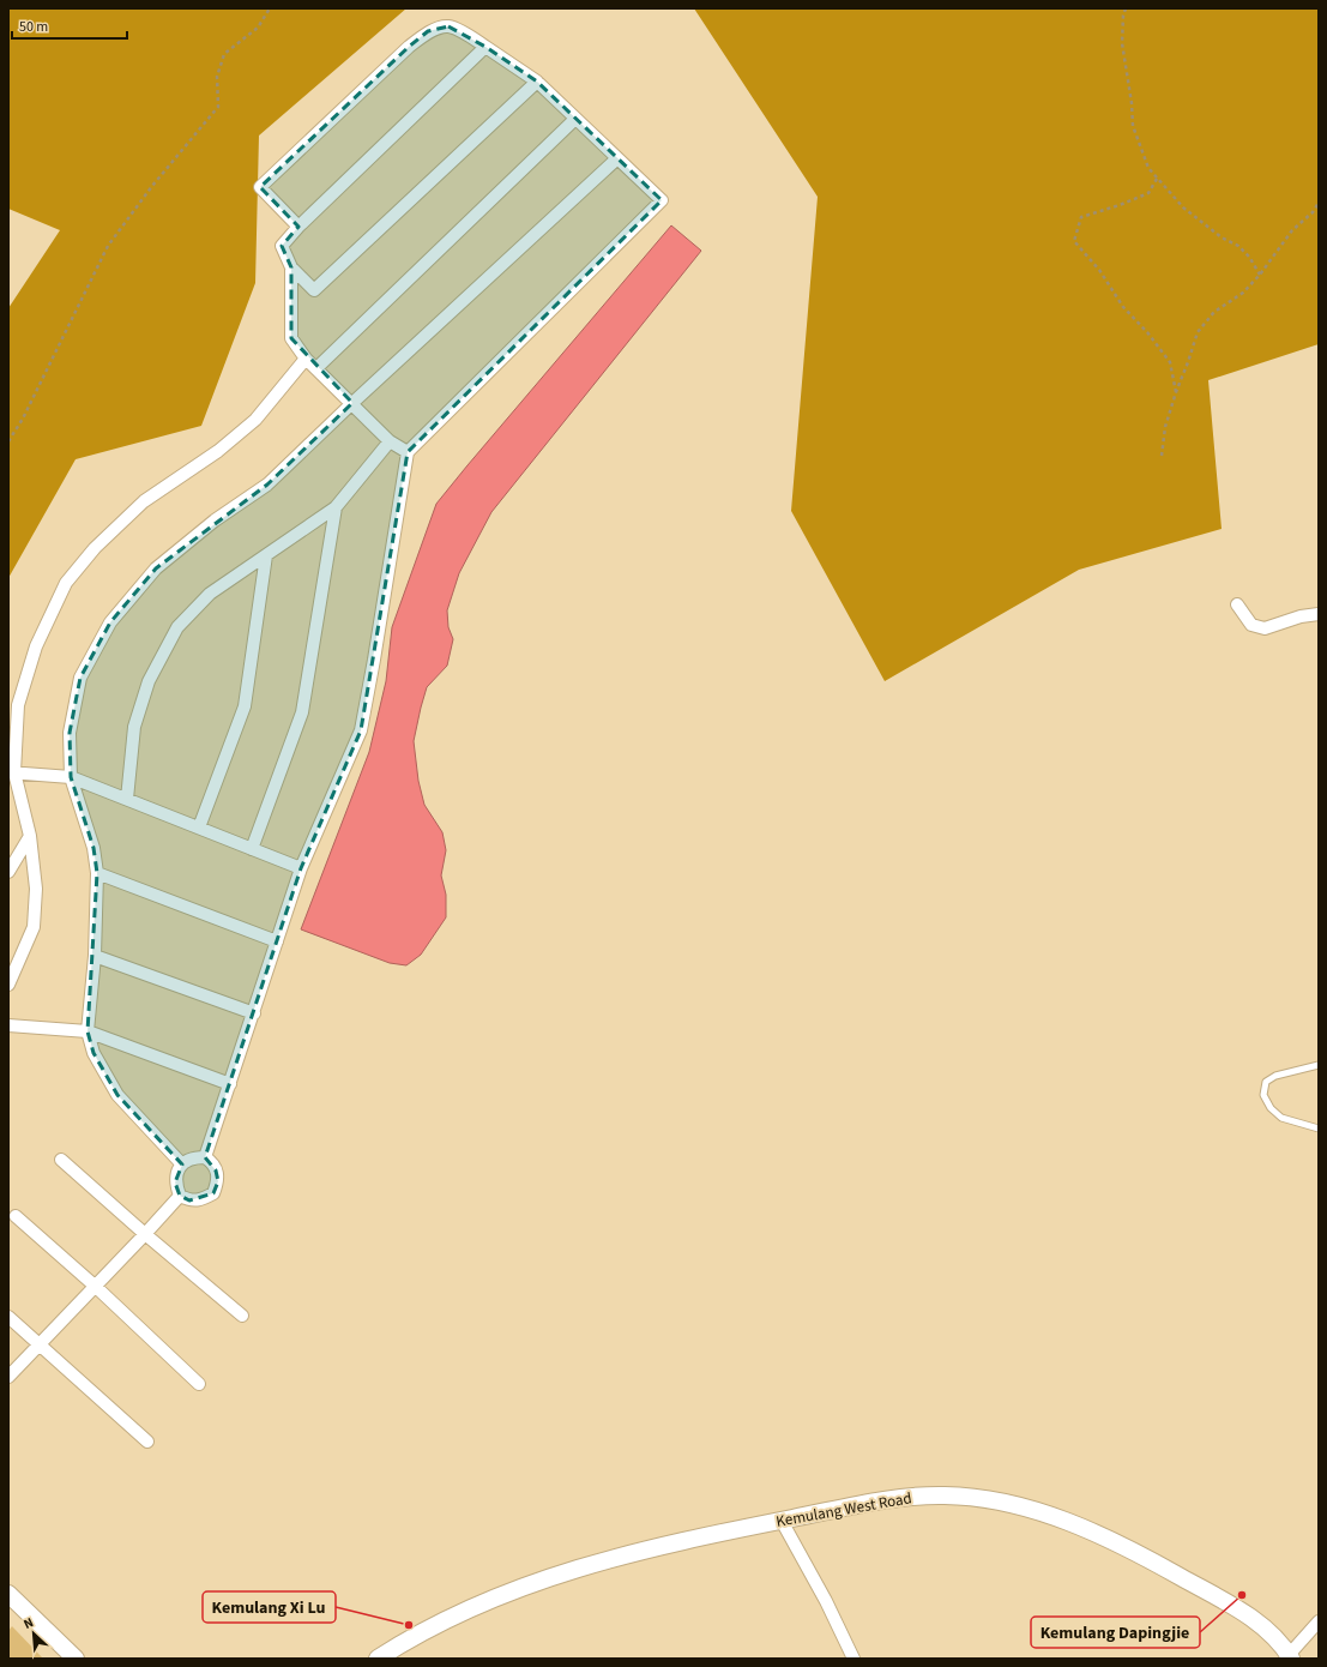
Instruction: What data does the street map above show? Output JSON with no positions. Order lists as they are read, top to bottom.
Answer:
{
  "streets": {
    "street": ["Kemulang West Road"]
  },
  "places": ["Kemulang Dapingjie", "Kemulang Xi Lu"],
  "scale_bar": "50 m",
  "north": "top left"
}
